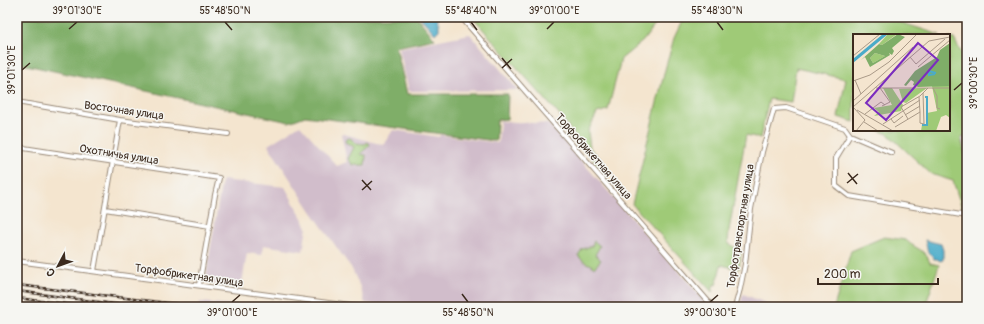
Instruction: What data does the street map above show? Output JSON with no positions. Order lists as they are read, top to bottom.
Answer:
{
  "streets": {
    "street": [
      "Восточная улица",
      "Охотничья улица",
      "Торфобрикетная улица",
      "Торфотранспортная улица"
    ]
  },
  "scale_bar": "200 m",
  "north": "bottom left",
  "coordinates": [
    "39°01'30\"E",
    "55°48'50\"N",
    "55°48'40\"N",
    "39°01'00\"E",
    "55°48'30\"N",
    "39°00'30\"E"
  ]
}
